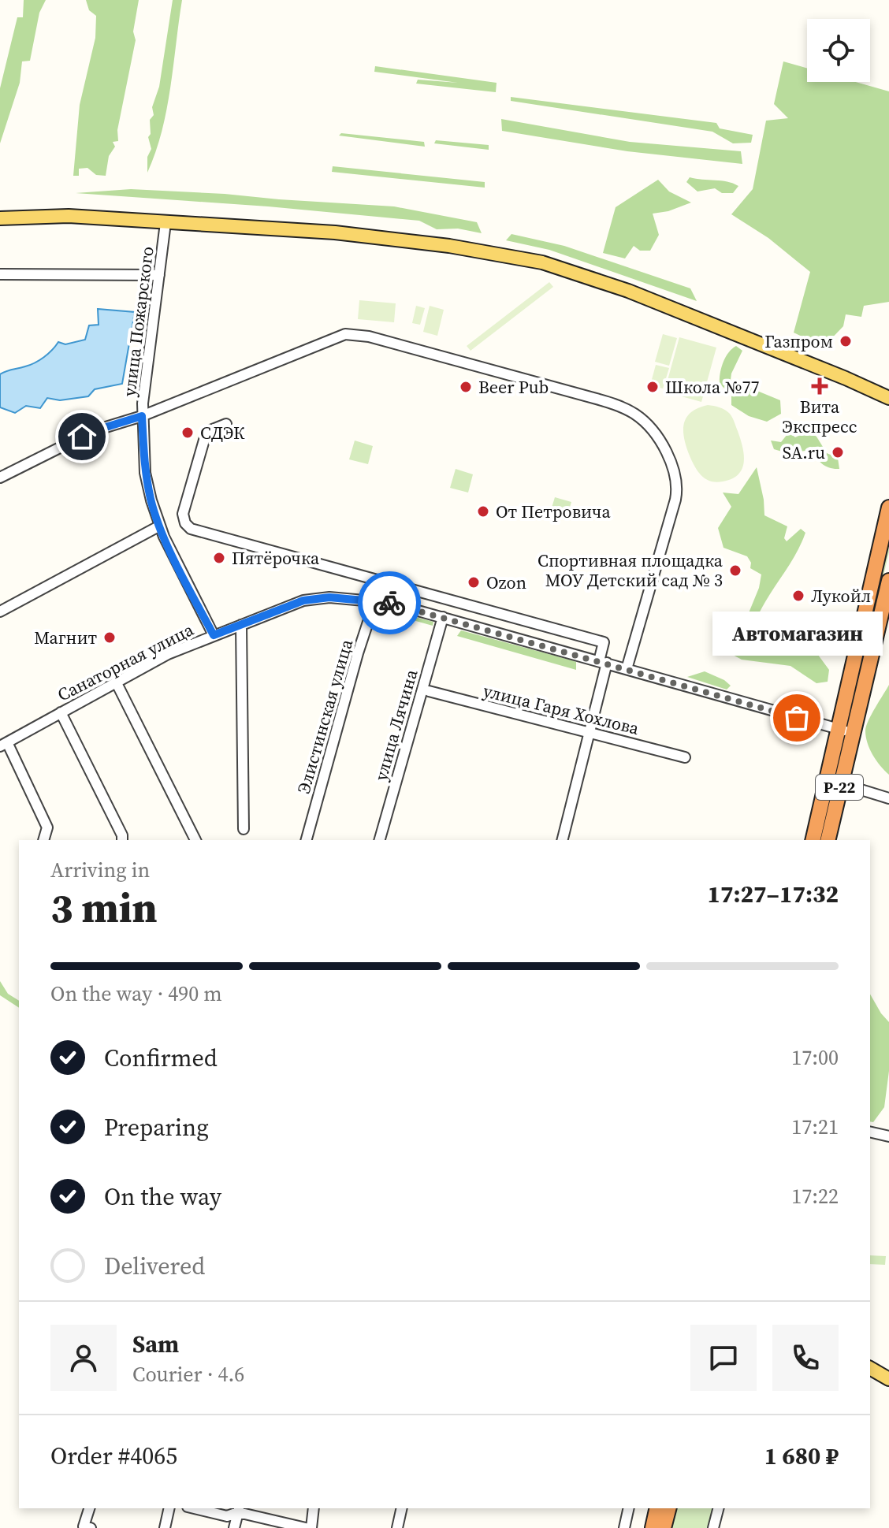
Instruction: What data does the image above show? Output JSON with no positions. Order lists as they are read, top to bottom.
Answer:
{
  "streets": {
    "highway": ["Р-22"],
    "street": [
      "улица Пожарского",
      "Санаторная улица",
      "улица Гаря Хохлова",
      "Элистинская улица",
      "улица Лячина"
    ]
  },
  "crossings": [
    ["улица Пожарского", "Санаторная улица"],
    ["Санаторная улица", "Элистинская улица"],
    ["Санаторная улица", "улица Лячина"],
    ["Санаторная улица", "Р-22"]
  ],
  "places": {
    "other": [
      "Газпром",
      "Beer Pub",
      "Школа №77",
      "СДЭК",
      "SA.ru",
      "От Петровича",
      "Пятёрочка",
      "Спортивная площадка МОУ Детский сад № 3",
      "Ozon",
      "Лукойл",
      "Магнит",
      "Автомагазин"
    ],
    "health": ["Вита Экспресс"]
  },
  "page": {
    "bubble": "Автомагазин",
    "heading": ["3 min", "Arriving in", "17:27–17:32"],
    "panel": [
      "Sam",
      "Courier · 4.6",
      "Order #4065",
      "1 680 ₽"
    ],
    "bar": "On the way · 490 m",
    "list": [
      ["Confirmed", "17:00"],
      ["Preparing", "17:21"],
      ["On the way", "17:22"],
      "Delivered"
    ]
  }
}
